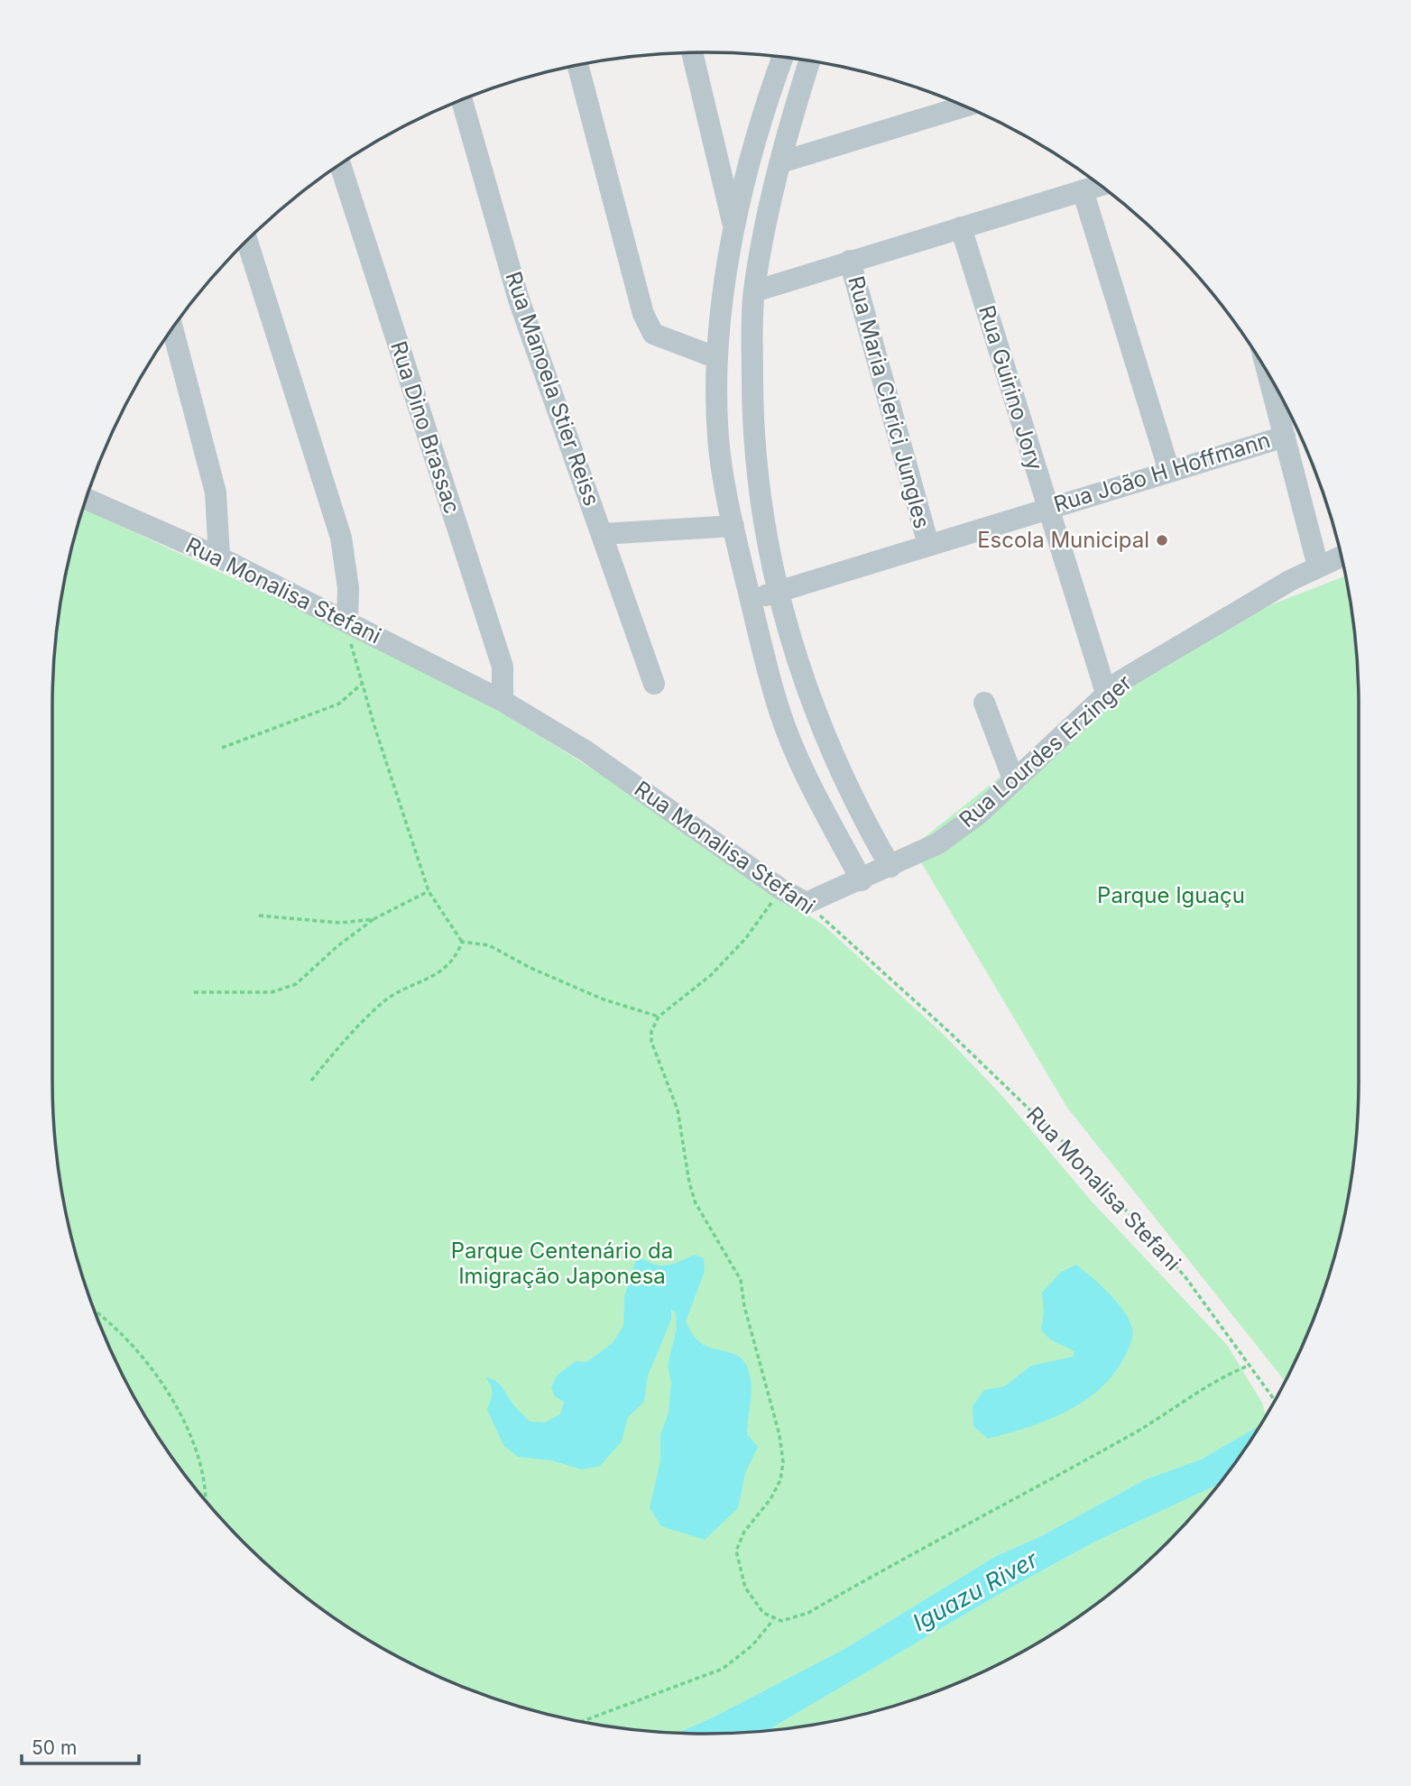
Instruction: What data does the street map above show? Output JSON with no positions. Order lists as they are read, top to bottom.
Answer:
{
  "streets": {
    "street": [
      "Rua Guirino Jory",
      "Rua Manoela Stier Reiss",
      "Rua Maria Clerici Jungles",
      "Rua Dino Brassac",
      "Rua João H Hoffmann",
      "Rua Monalisa Stefani",
      "Rua Lourdes Erzinger"
    ]
  },
  "crossings": [
    ["Rua Guirino Jory", "Rua João H Hoffmann"],
    ["Rua Guirino Jory", "Rua Lourdes Erzinger"],
    ["Rua Maria Clerici Jungles", "Rua João H Hoffmann"],
    ["Rua Dino Brassac", "Rua Monalisa Stefani"],
    ["Rua Monalisa Stefani", "Rua Lourdes Erzinger"]
  ],
  "water": ["Iguazu River"],
  "parks": ["Parque Iguaçu", "Parque Centenário da Imigração Japonesa"],
  "places": ["Escola Municipal"],
  "scale_bar": "50 m"
}
